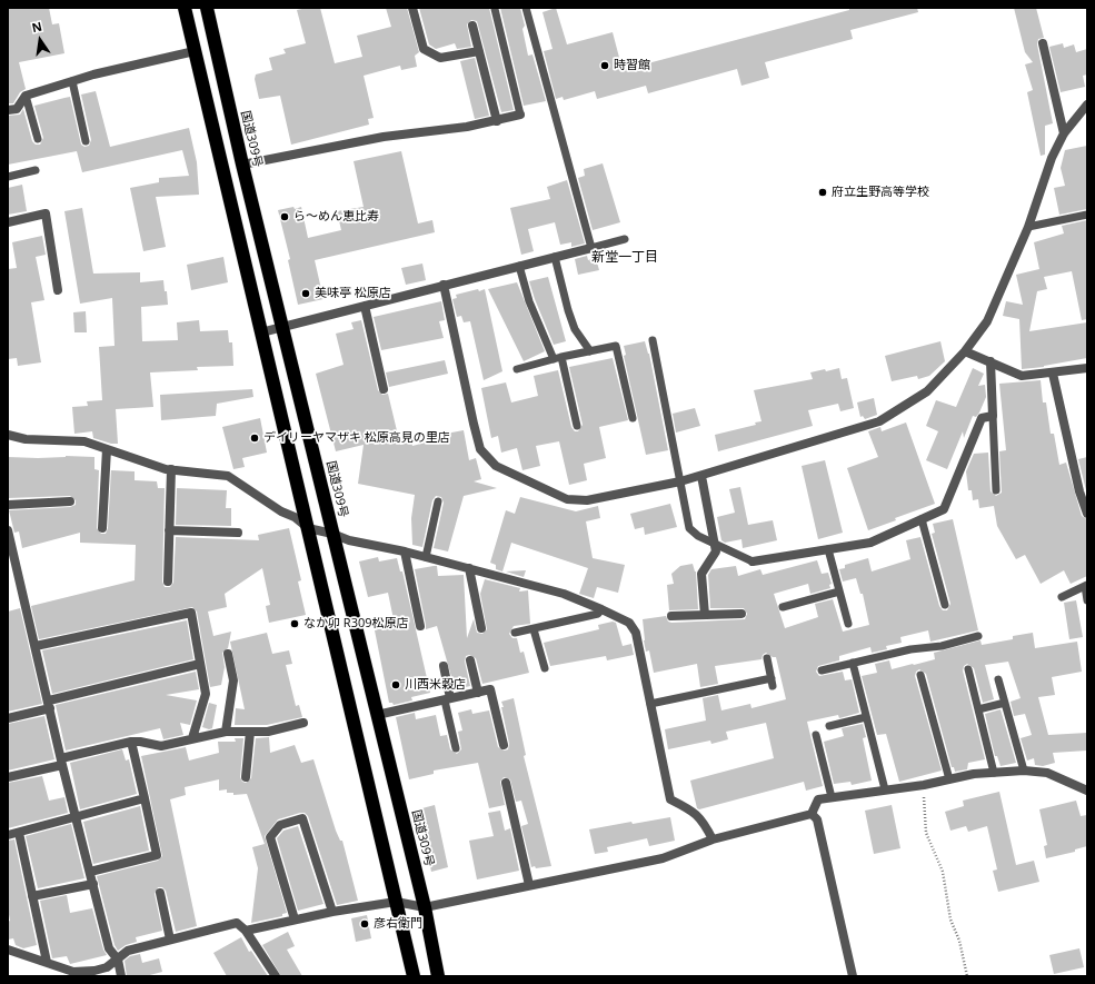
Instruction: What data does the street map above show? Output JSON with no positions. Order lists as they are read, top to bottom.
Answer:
{
  "streets": {
    "highway": ["国道309号"]
  },
  "districts": ["新堂一丁目"],
  "places": [
    "時習館",
    "府立生野高等学校",
    "ら～めん恵比寿",
    "美味亭 松原店",
    "デイリーヤマザキ 松原高見の里店",
    "なか卯 R309松原店",
    "川西米穀店",
    "彦右衛門"
  ],
  "north": "top"
}
